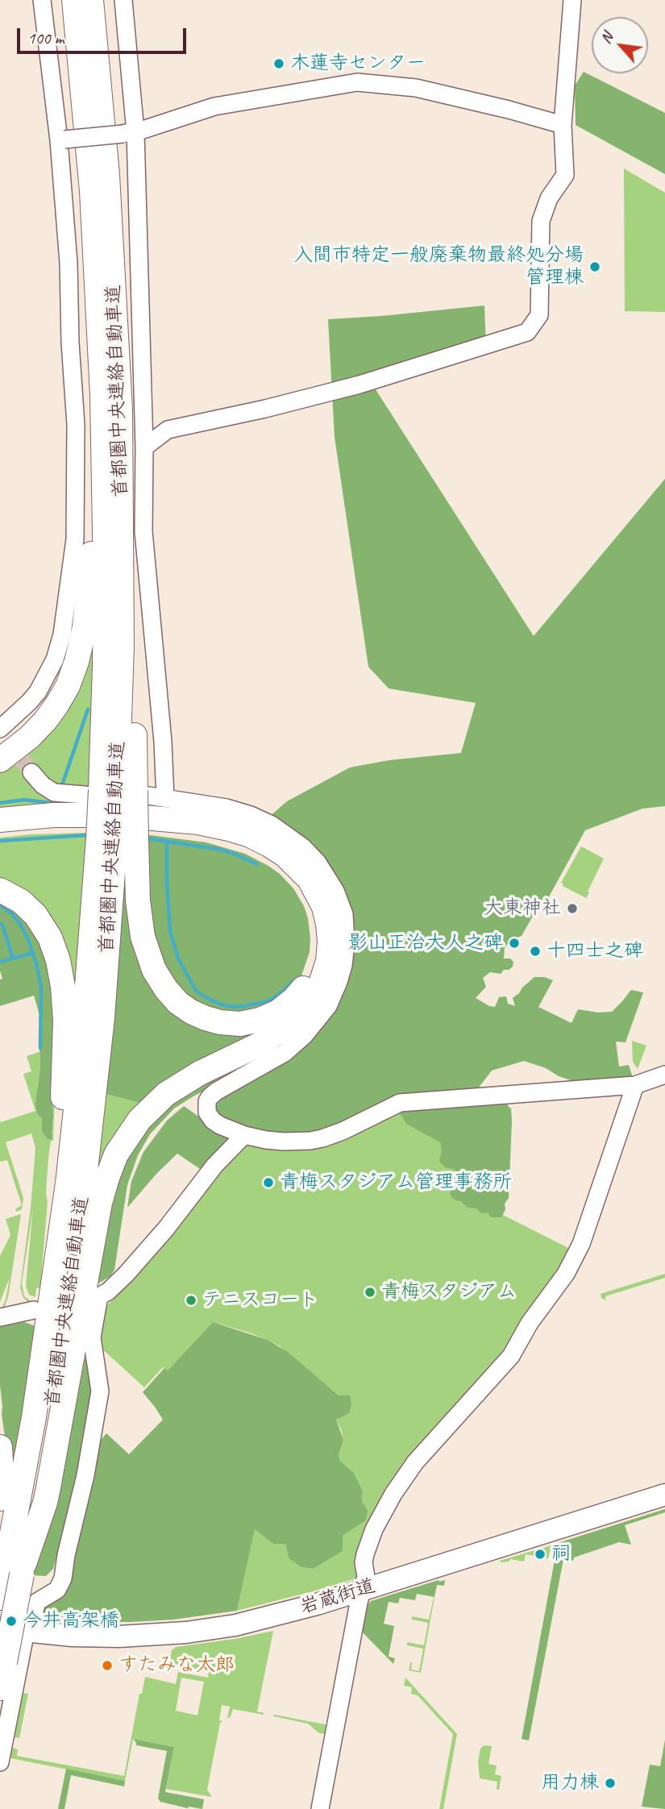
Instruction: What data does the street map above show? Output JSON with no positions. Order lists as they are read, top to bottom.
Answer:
{
  "streets": {
    "highway": ["首都圏中央連絡自動車道"],
    "main road": ["岩蔵街道"]
  },
  "places": [
    "木蓮寺センター",
    "入間市特定一般廃棄物最終処分場 管理棟",
    "大東神社",
    "影山正治大人之碑",
    "十四士之碑",
    "青梅スタジアム管理事務所",
    "青梅スタジアム",
    "テニスコート",
    "祠",
    "今井高架橋",
    "すたみな太郎",
    "用力棟"
  ],
  "scale_bar": "100 m",
  "north": "top left"
}
